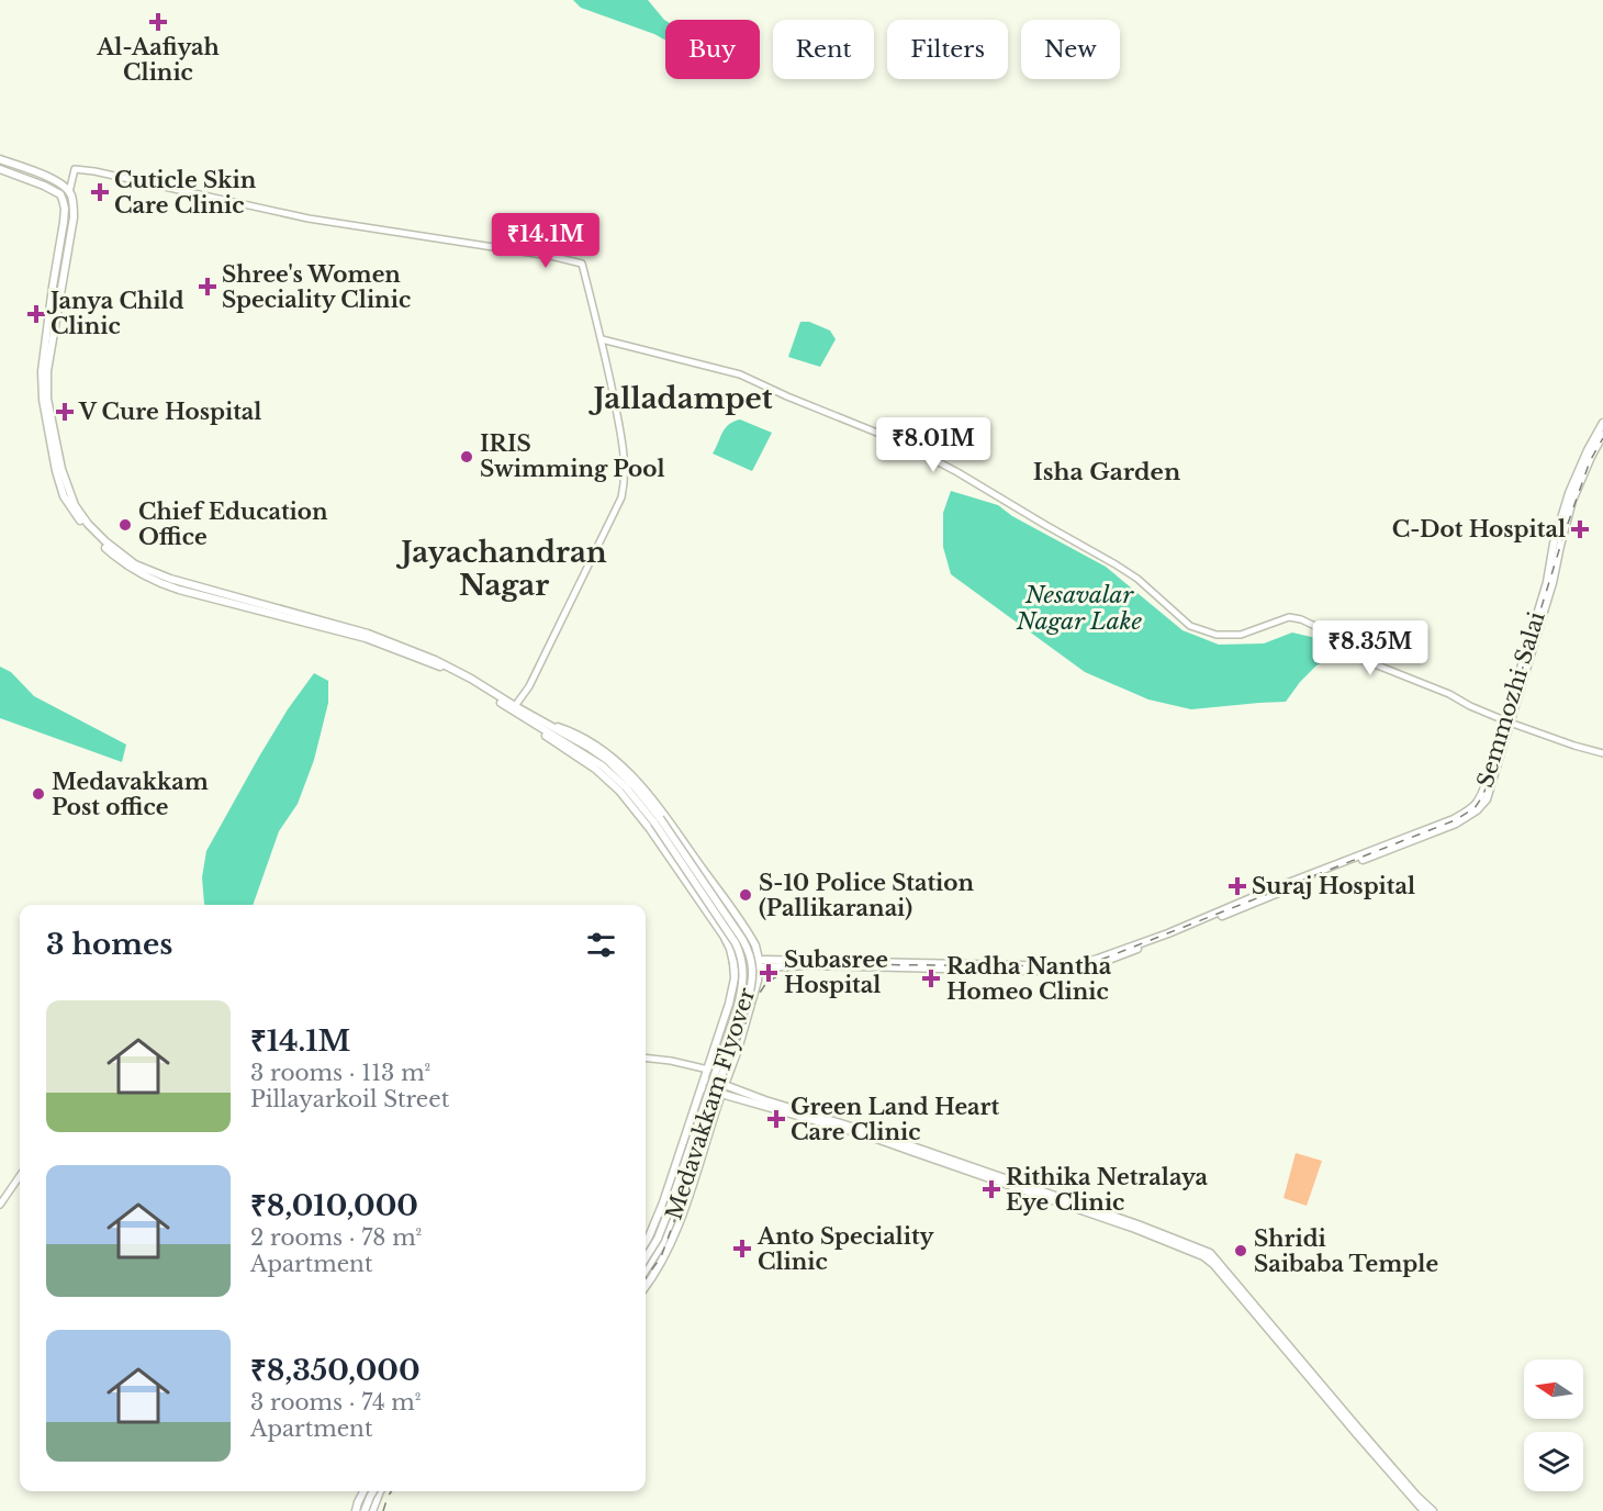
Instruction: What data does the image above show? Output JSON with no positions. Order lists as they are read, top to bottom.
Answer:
{
  "streets": {
    "main road": ["Semmozhi Salai", "Medavakkam Flyover"]
  },
  "districts": ["Jalladampet", "Isha Garden", "Jayachandran Nagar"],
  "water": ["Nesavalar Nagar Lake"],
  "places": {
    "health": [
      "Al-Aafiyah Clinic",
      "Cuticle Skin Care Clinic",
      "Shree's Women Speciality Clinic",
      "Janya Child Clinic",
      "V Cure Hospital",
      "C-Dot Hospital",
      "Suraj Hospital",
      "Subasree Hospital",
      "Radha Nantha Homeo Clinic",
      "Green Land Heart Care Clinic",
      "Rithika Netralaya Eye Clinic",
      "Anto Speciality Clinic"
    ],
    "other": [
      "IRIS Swimming Pool",
      "Chief Education Office",
      "Medavakkam Post office",
      "S-10 Police Station (Pallikaranai)",
      "Shridi Saibaba Temple"
    ]
  },
  "north": "left",
  "page": {
    "chip": [
      "Buy",
      "Rent",
      "Filters",
      "New"
    ],
    "price": ["₹14.1M", "₹8.01M", "₹8.35M"],
    "heading": "3 homes",
    "list": [
      {
        "name": "₹14.1M",
        "note": "3 rooms · 113 m² · Pillayarkoil Street"
      },
      {
        "name": "₹8,010,000",
        "note": "2 rooms · 78 m² · Apartment"
      },
      {
        "name": "₹8,350,000",
        "note": "3 rooms · 74 m² · Apartment"
      }
    ]
  }
}
